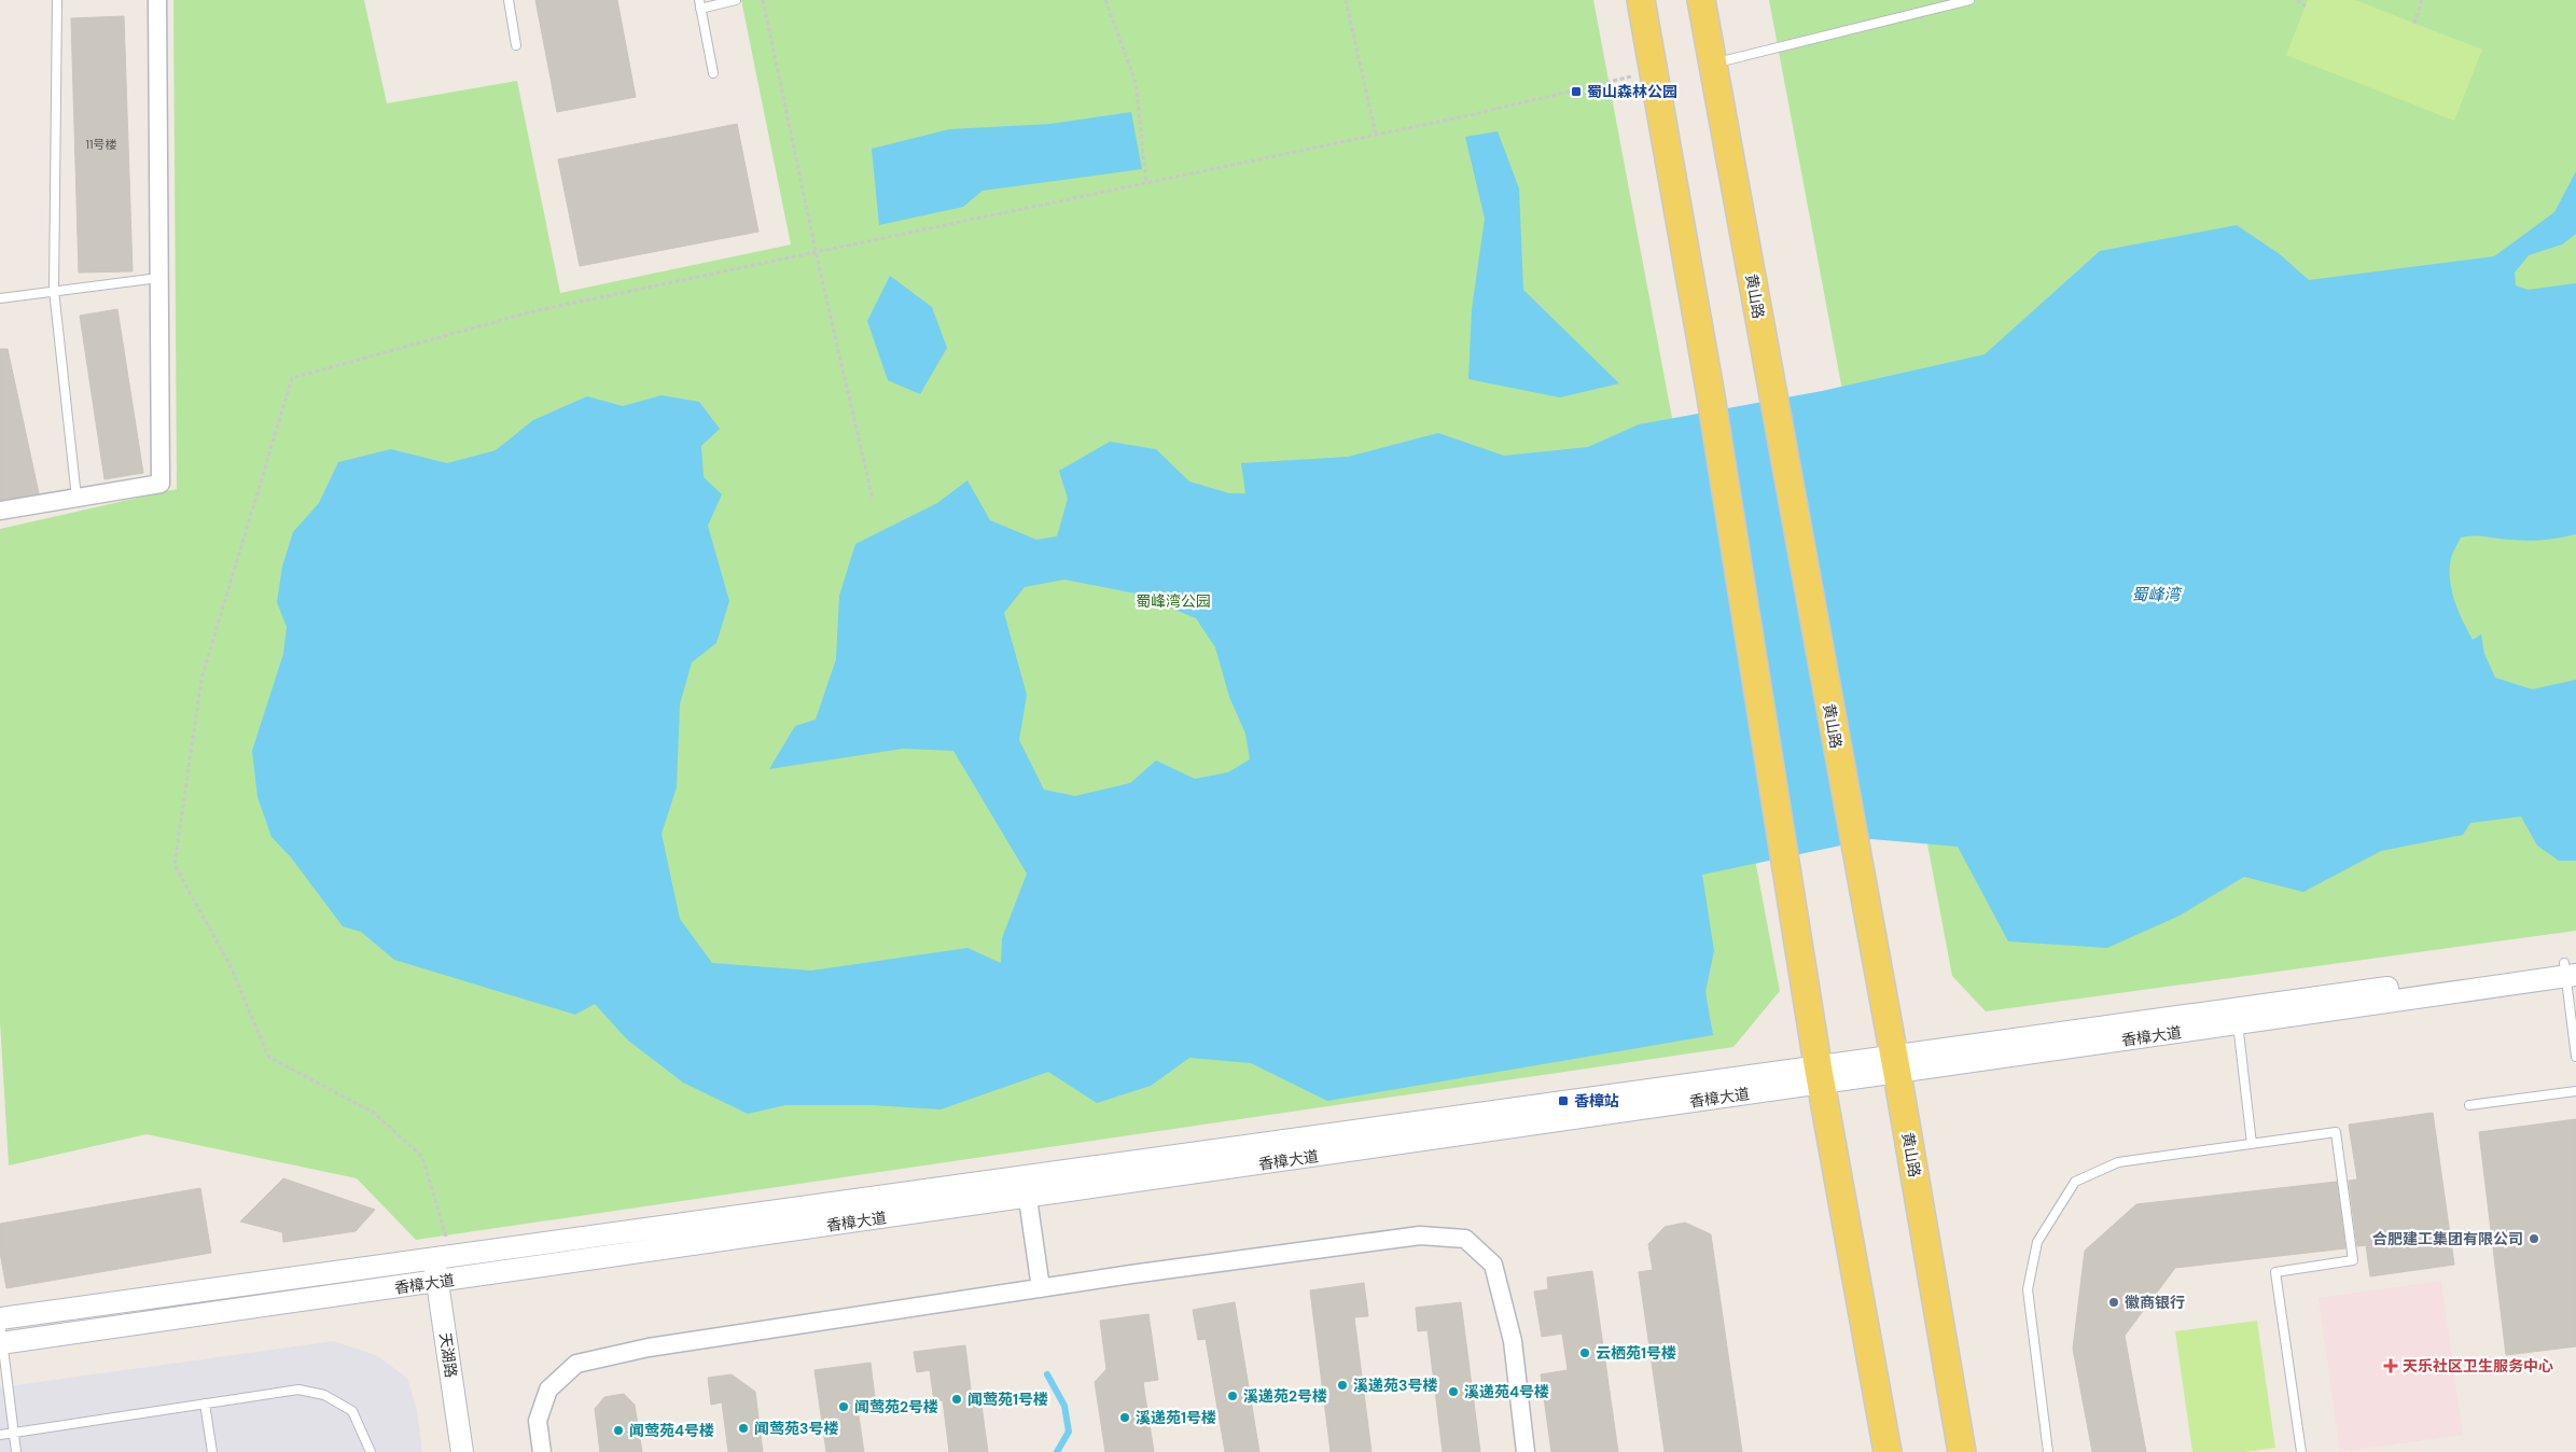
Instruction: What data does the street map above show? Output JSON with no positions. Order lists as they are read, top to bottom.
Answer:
{
  "streets": {
    "main road": ["黄山路"],
    "street": ["香樟大道", "天湖路"]
  },
  "crossings": [
    ["黄山路", "香樟大道"],
    ["香樟大道", "天湖路"]
  ],
  "water": ["蜀峰湾"],
  "parks": ["蜀峰湾公园"],
  "places": {
    "transit": ["蜀山森林公园", "香樟站"],
    "other": [
      "合肥建工集团有限公司",
      "徽商银行",
      "云栖苑1号楼",
      "溪递苑3号楼",
      "溪递苑4号楼",
      "溪递苑2号楼",
      "闻莺苑1号楼",
      "闻莺苑2号楼",
      "溪递苑1号楼",
      "闻莺苑3号楼",
      "闻莺苑4号楼"
    ],
    "health": ["天乐社区卫生服务中心"]
  },
  "house_numbers": ["11号楼"]
}
